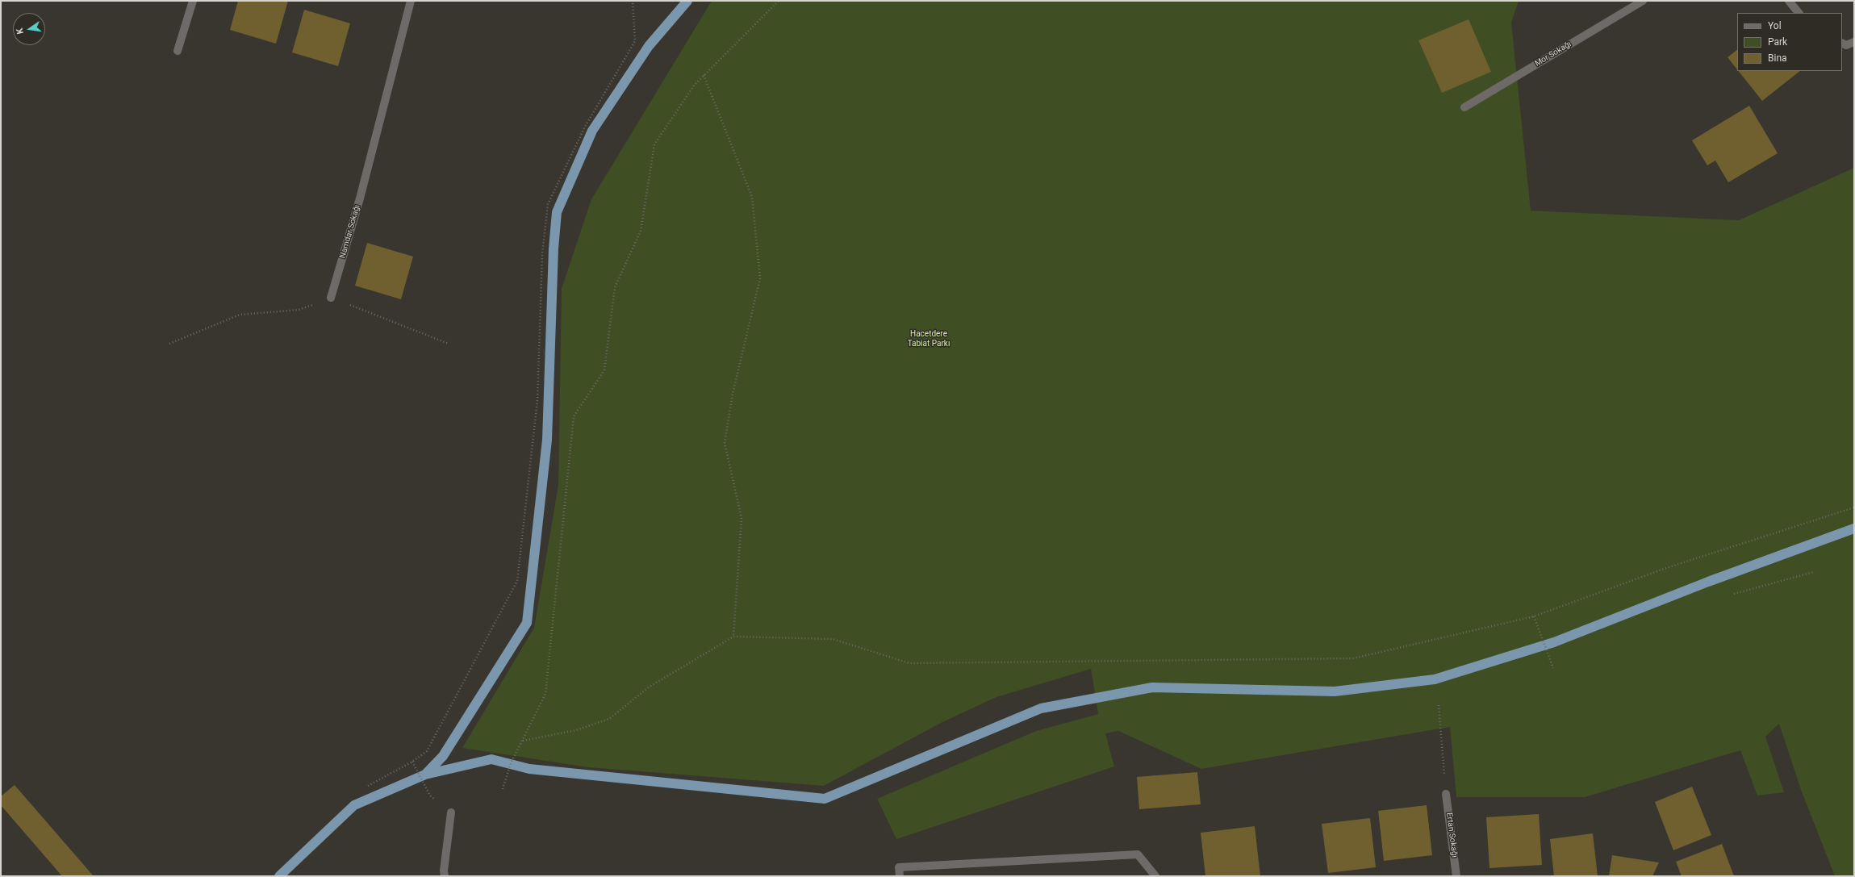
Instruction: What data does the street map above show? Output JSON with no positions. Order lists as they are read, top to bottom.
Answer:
{
  "streets": {
    "street": ["Mor Sokağı", "Namdar Sokağı", "Ertan Sokağı"]
  },
  "parks": ["Hacetdere Tabiat Parkı"],
  "legend": ["Yol", "Park", "Bina"],
  "north": "left"
}
